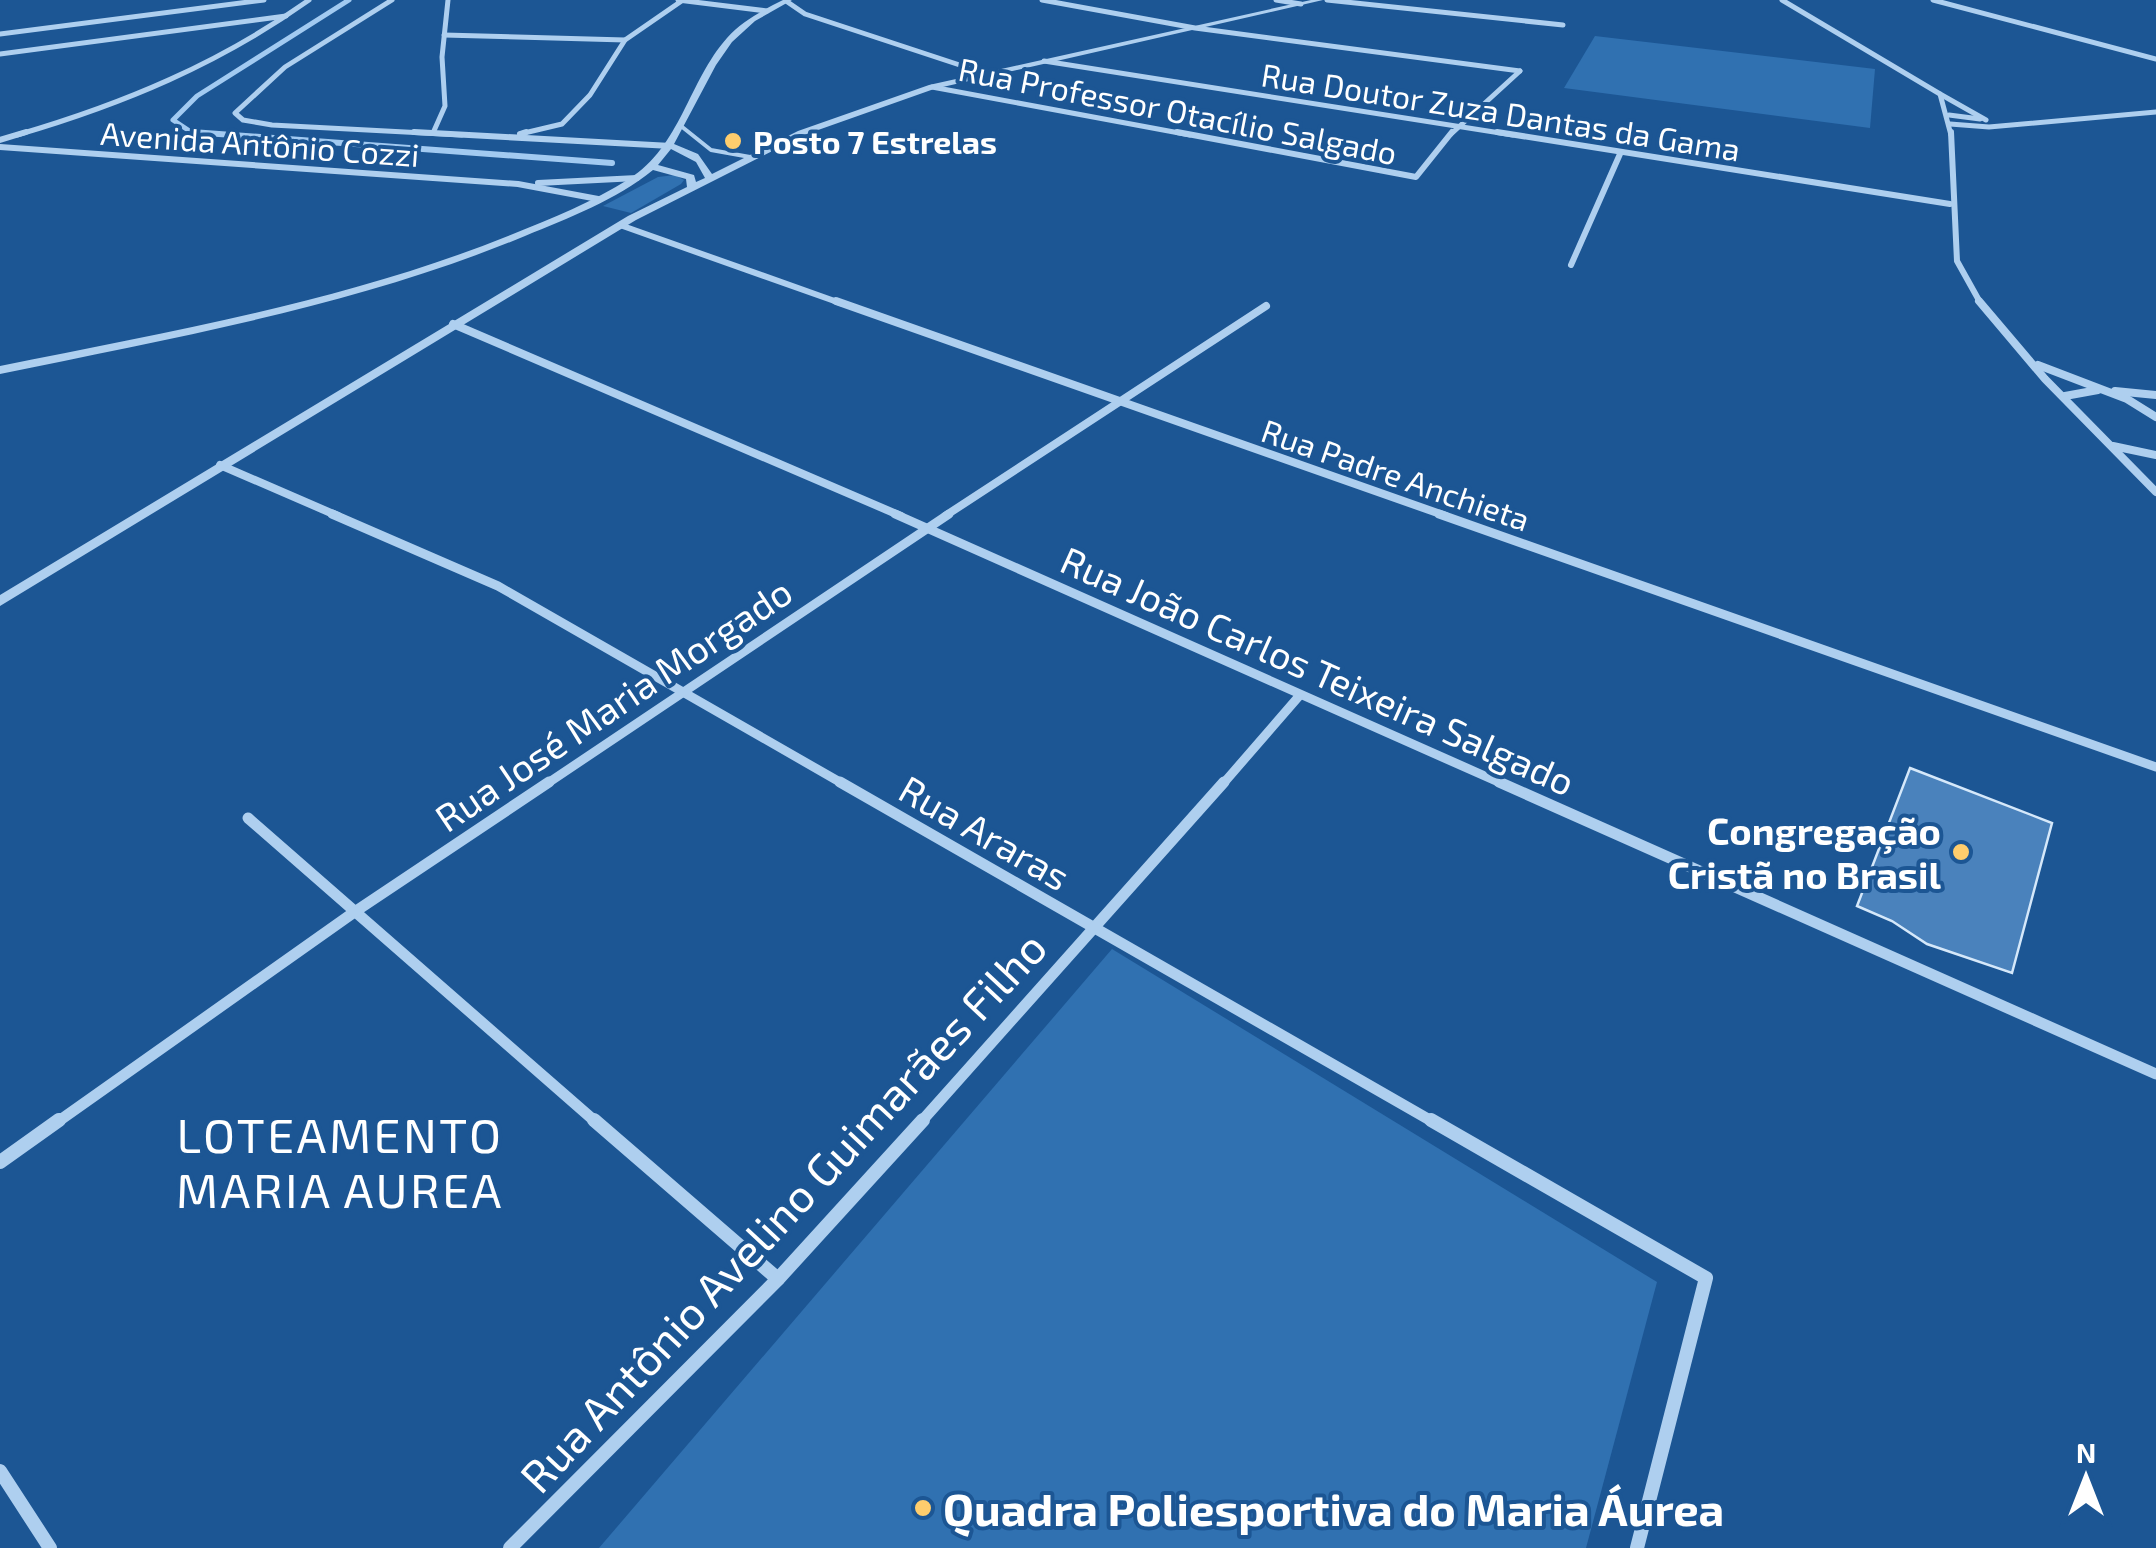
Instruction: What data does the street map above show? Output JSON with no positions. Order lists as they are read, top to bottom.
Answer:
{
  "streets": {
    "street": [
      "Rua Professor Otacílio Salgado",
      "Rua Doutor Zuza Dantas da Gama",
      "Avenida Antônio Cozzi",
      "Rua Padre Anchieta",
      "Rua João Carlos Teixeira Salgado",
      "Rua José Maria Morgado",
      "Rua Araras",
      "Rua Antônio Avelino Guimarães Filho"
    ]
  },
  "crossings": [
    ["Rua Professor Otacílio Salgado", "Rua Doutor Zuza Dantas da Gama"],
    ["Rua Padre Anchieta", "Rua José Maria Morgado"],
    ["Rua João Carlos Teixeira Salgado", "Rua José Maria Morgado"],
    ["Rua João Carlos Teixeira Salgado", "Rua Antônio Avelino Guimarães Filho"],
    ["Rua José Maria Morgado", "Rua Araras"],
    ["Rua Araras", "Rua Antônio Avelino Guimarães Filho"]
  ],
  "districts": ["LOTEAMENTO MARIA AUREA"],
  "places": ["Posto 7 Estrelas", "Congregação Cristã no Brasil", "Quadra Poliesportiva do Maria Áurea"],
  "north": "top"
}
